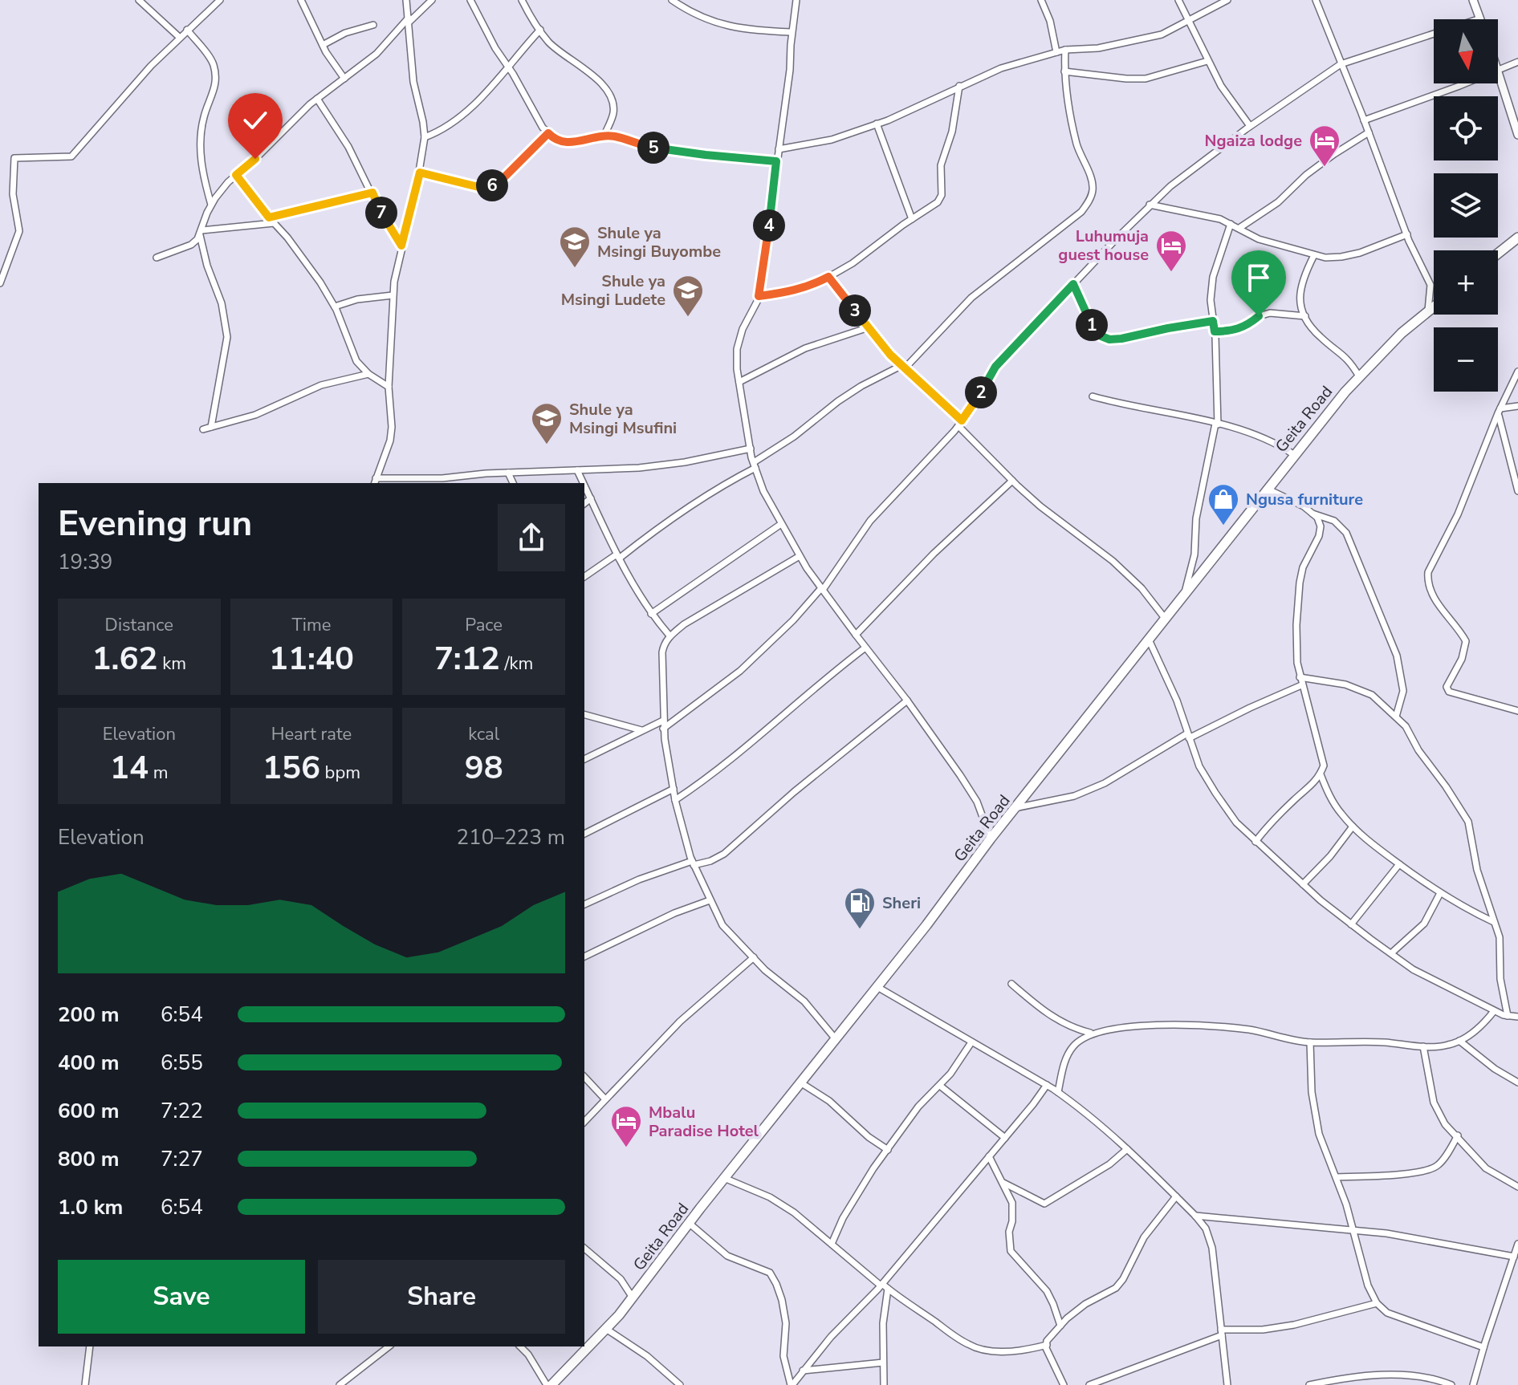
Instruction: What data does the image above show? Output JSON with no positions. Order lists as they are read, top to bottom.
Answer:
{
  "streets": {
    "highway": ["Geita Road"]
  },
  "places": {
    "hotel": ["Ngaiza lodge", "Luhumuja guest house", "Mbalu Paradise Hotel"],
    "school or university": ["Shule ya Msingi Buyombe", "Shule ya Msingi Ludete", "Shule ya Msingi Msufini"],
    "shop": ["Ngusa furniture"],
    "fuel station": ["Sheri"]
  },
  "north": "bottom",
  "page": {
    "map_buttons": ["+", "−"],
    "pins": [
      "5",
      "6",
      "7",
      "4",
      "3",
      "1",
      "2"
    ],
    "heading": ["Evening run", "19:39"],
    "stats": [
      ["Distance", "1.62 km"],
      ["Time", "11:40"],
      ["Pace", "7:12 /km"],
      ["Elevation", "14 m"],
      ["Heart rate", "156 bpm"],
      ["kcal", "98"]
    ],
    "chart": ["Elevation", "210–223 m"],
    "list": [
      {
        "name": "200 m",
        "note": "6:54"
      },
      {
        "name": "400 m",
        "note": "6:55"
      },
      {
        "name": "600 m",
        "note": "7:22"
      },
      {
        "name": "800 m",
        "note": "7:27"
      },
      {
        "name": "1.0 km",
        "note": "6:54"
      }
    ],
    "buttons": ["Save", "Share"]
  }
}
